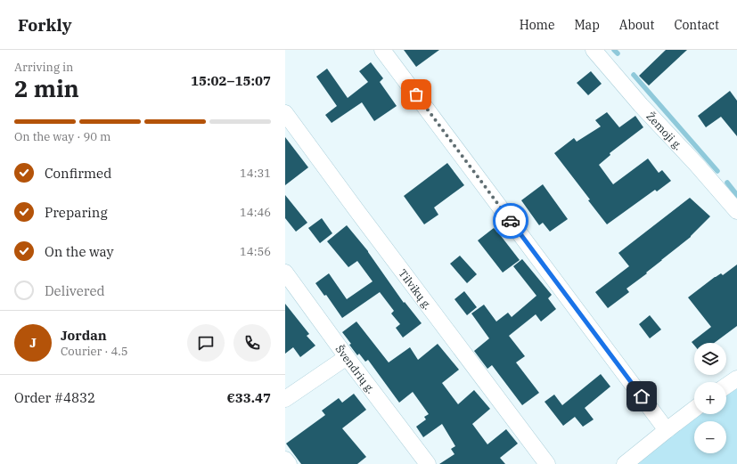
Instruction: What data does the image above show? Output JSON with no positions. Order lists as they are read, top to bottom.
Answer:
{
  "streets": {
    "street": ["Žemoji g.", "Tilvikų g.", "Švendrių g."]
  },
  "page": {
    "header": "Forkly",
    "nav": [
      "Home",
      "Map",
      "About",
      "Contact"
    ],
    "heading": ["2 min", "Arriving in", "15:02–15:07"],
    "panel": [
      "Jordan",
      "Courier · 4.5",
      "Order #4832",
      "€33.47"
    ],
    "bar": "On the way · 90 m",
    "list": [
      ["Confirmed", "14:31"],
      ["Preparing", "14:46"],
      ["On the way", "14:56"],
      "Delivered"
    ],
    "round": "J",
    "map_buttons": ["+", "−"]
  }
}
